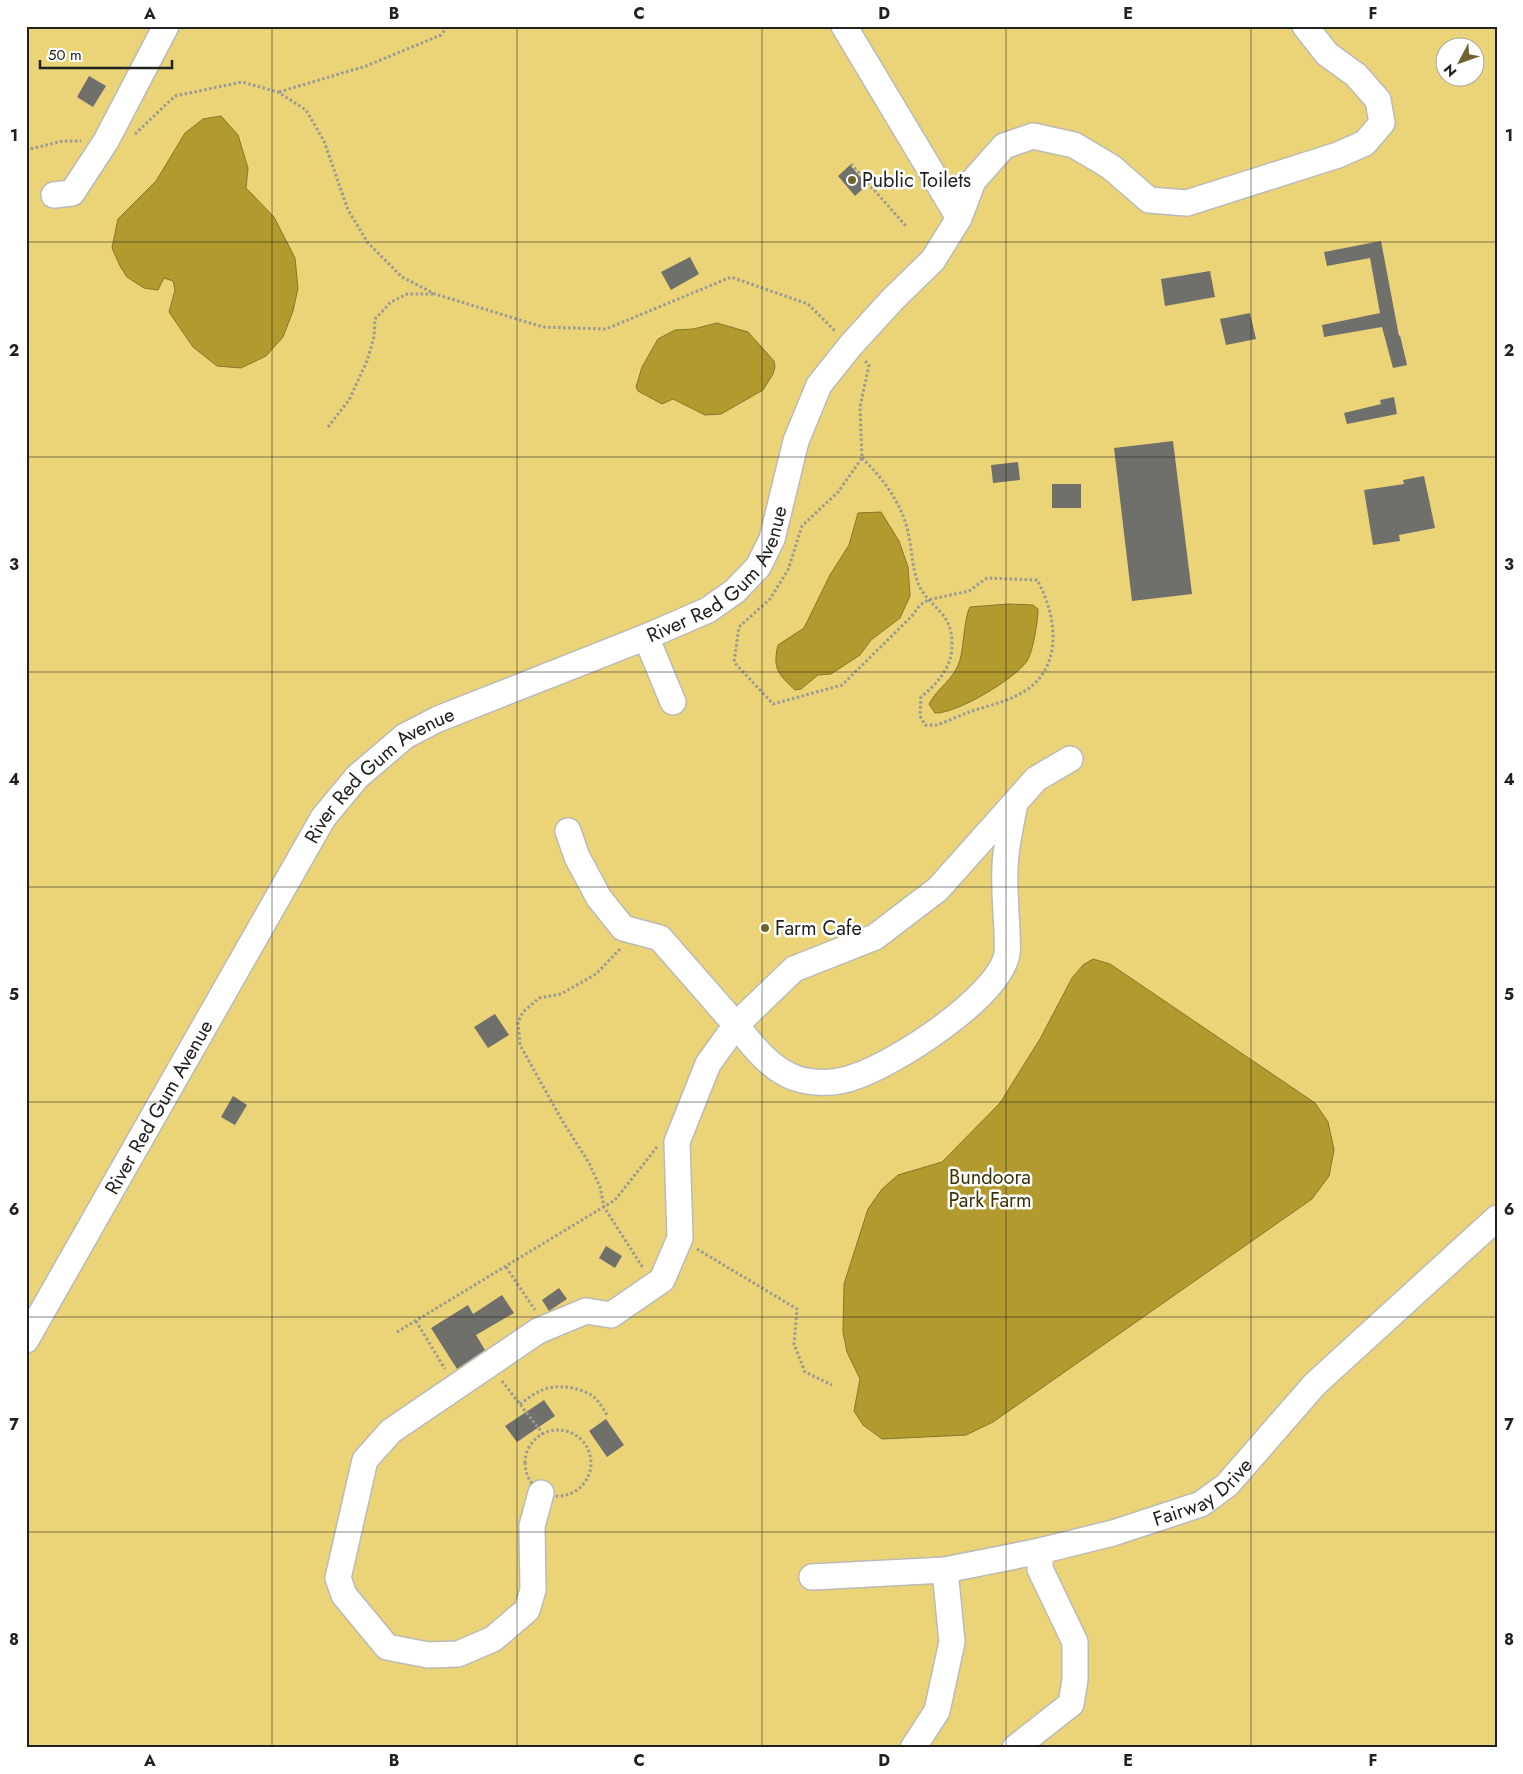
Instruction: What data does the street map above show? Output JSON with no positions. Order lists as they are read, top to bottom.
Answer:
{
  "streets": {
    "street": ["River Red Gum Avenue", "Fairway Drive"]
  },
  "parks": ["Bundoora Park Farm"],
  "places": ["Public Toilets", "Farm Cafe"],
  "scale_bar": "50 m",
  "north": "bottom left",
  "grid": {
    "columns": [
      "A",
      "B",
      "C",
      "D",
      "E",
      "F"
    ],
    "rows": [
      "1",
      "2",
      "3",
      "4",
      "5",
      "6",
      "7",
      "8"
    ]
  }
}
